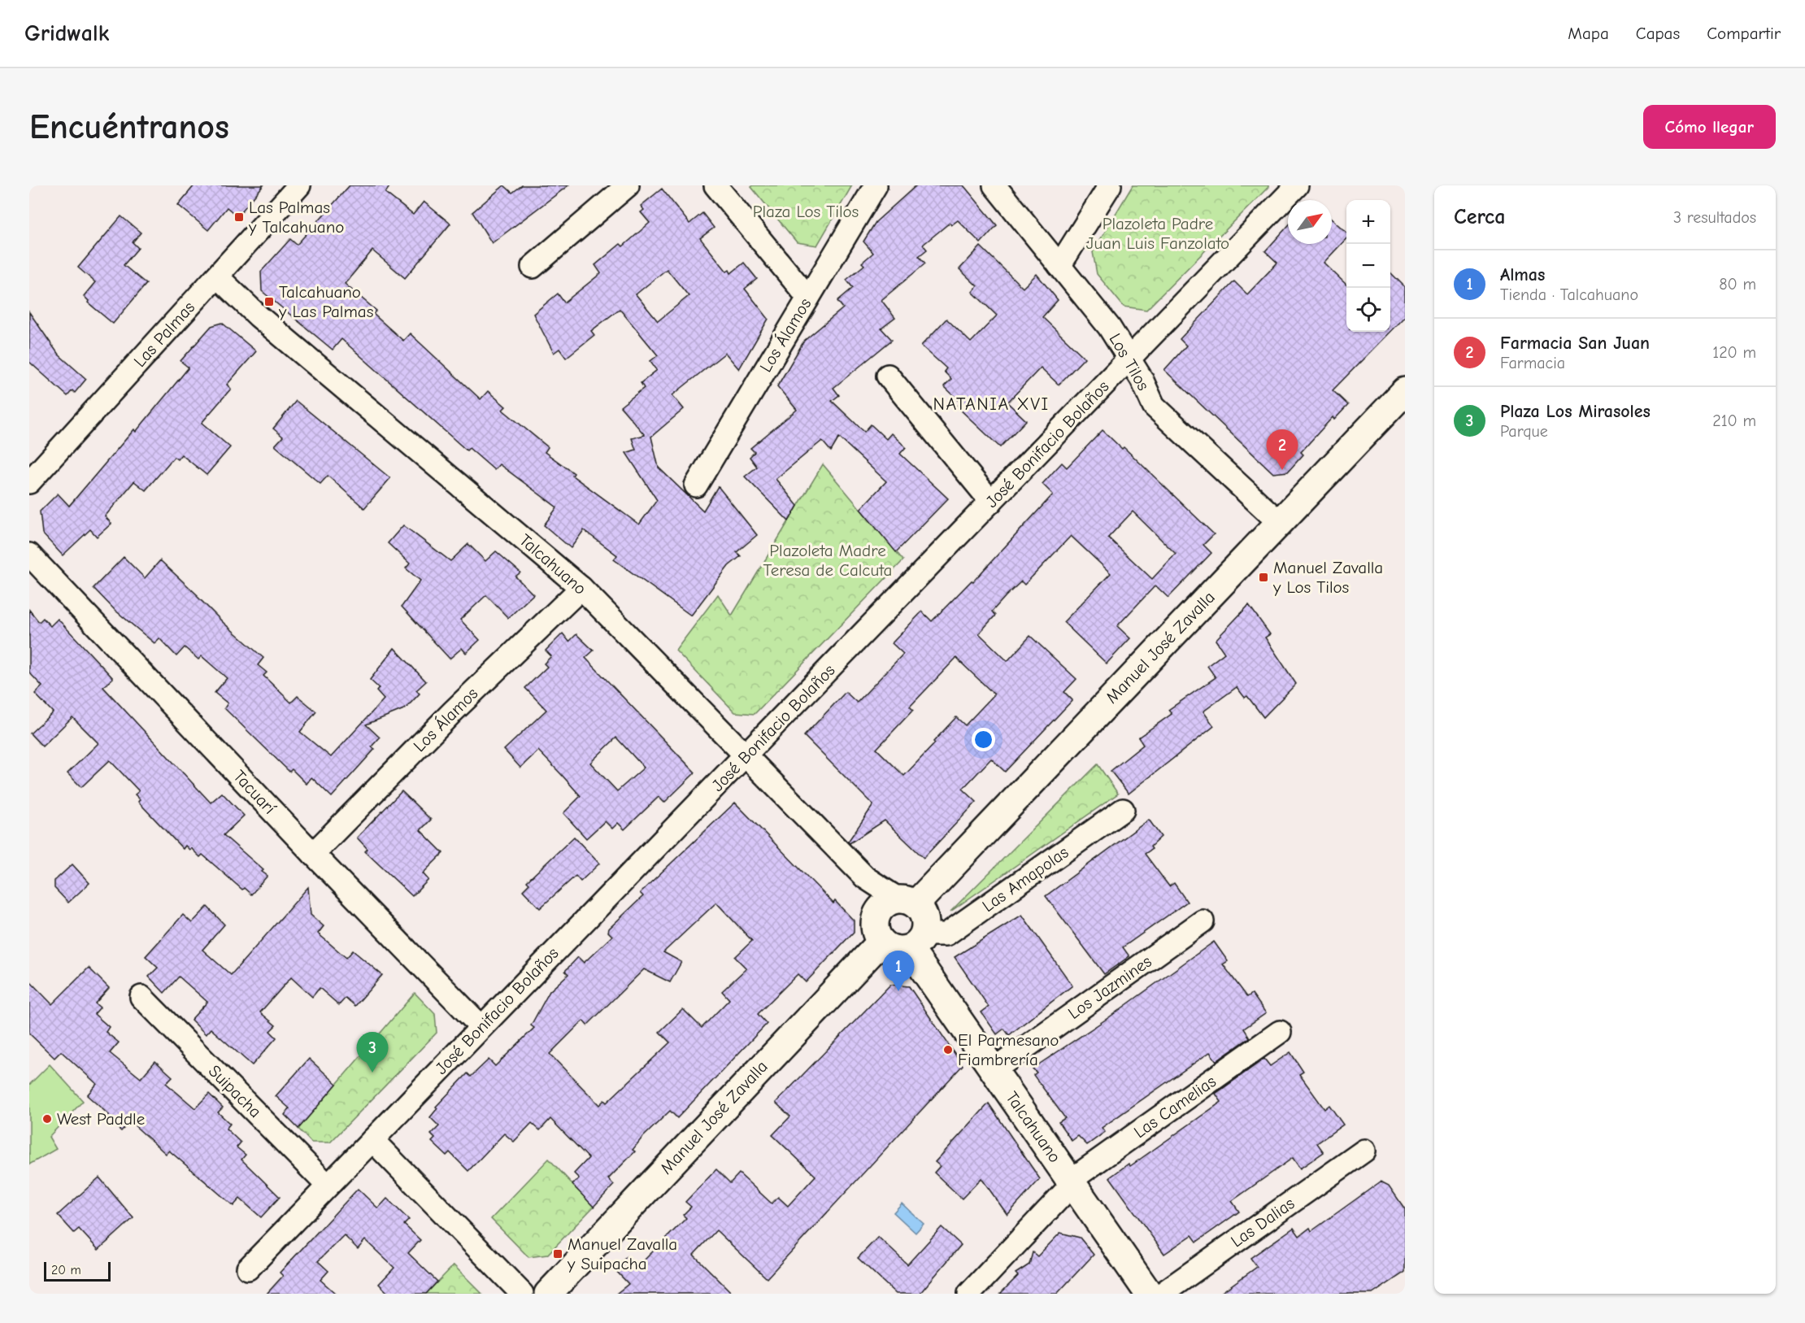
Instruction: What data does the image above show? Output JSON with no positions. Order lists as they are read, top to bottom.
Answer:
{
  "streets": {
    "street": [
      "Las Palmas",
      "Los Álamos",
      "Los Tilos",
      "José Bonifacio Bolaños",
      "Talcahuano",
      "Manuel José Zavalla",
      "Tacuarí",
      "Las Amapolas",
      "Los Jazmines",
      "Suipacha",
      "Las Camelias",
      "Las Dalias"
    ]
  },
  "crossings": [
    ["Las Palmas", "Talcahuano"],
    ["Los Álamos", "Talcahuano"],
    ["Los Álamos", "Tacuarí"],
    ["Los Tilos", "José Bonifacio Bolaños"],
    ["Los Tilos", "Manuel José Zavalla"],
    ["José Bonifacio Bolaños", "Talcahuano"],
    ["José Bonifacio Bolaños", "Tacuarí"],
    ["José Bonifacio Bolaños", "Suipacha"],
    ["Talcahuano", "Manuel José Zavalla"],
    ["Talcahuano", "Las Amapolas"],
    ["Talcahuano", "Los Jazmines"],
    ["Talcahuano", "Las Camelias"],
    ["Manuel José Zavalla", "Las Amapolas"]
  ],
  "districts": ["NATANIA XVI"],
  "parks": ["Plaza Los Tilos", "Plazoleta Padre Juan Luis Fanzolato", "Plazoleta Madre Teresa de Calcuta"],
  "places": {
    "transit": [
      "Las Palmas y Talcahuano",
      "Talcahuano y Las Palmas",
      "Manuel Zavalla y Los Tilos",
      "Manuel Zavalla y Suipacha"
    ],
    "other": ["El Parmesano Fiambrería", "West Paddle"]
  },
  "scale_bar": "20 m",
  "north": "top right",
  "page": {
    "header": "Gridwalk",
    "nav": ["Mapa", "Capas", "Compartir"],
    "buttons": "Cómo llegar",
    "title": "Encuéntranos",
    "heading": ["Cerca", "3 resultados"],
    "map_buttons": ["+", "−"],
    "list": [
      {
        "mark": "1",
        "name": "Almas",
        "note": "Tienda · Talcahuano",
        "value": "80 m"
      },
      {
        "mark": "2",
        "name": "Farmacia San Juan",
        "note": "Farmacia",
        "value": "120 m"
      },
      {
        "mark": "3",
        "name": "Plaza Los Mirasoles",
        "note": "Parque",
        "value": "210 m"
      }
    ],
    "pins": ["2", "1", "3"],
    "scale": "20 m"
  }
}
